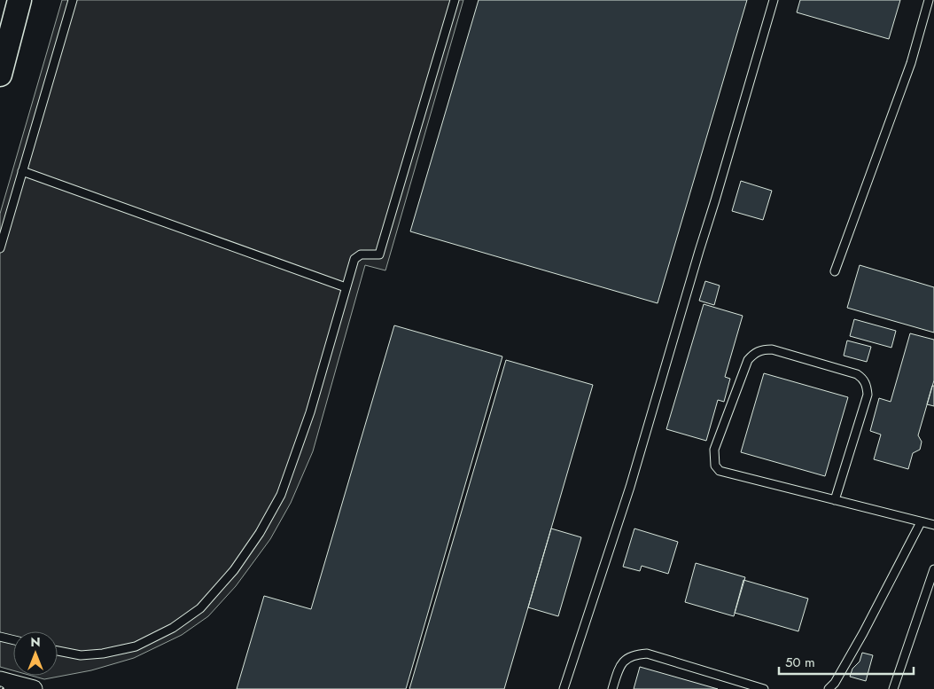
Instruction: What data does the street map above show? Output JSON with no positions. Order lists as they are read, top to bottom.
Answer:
{
  "scale_bar": "50 m",
  "north": "top"
}
